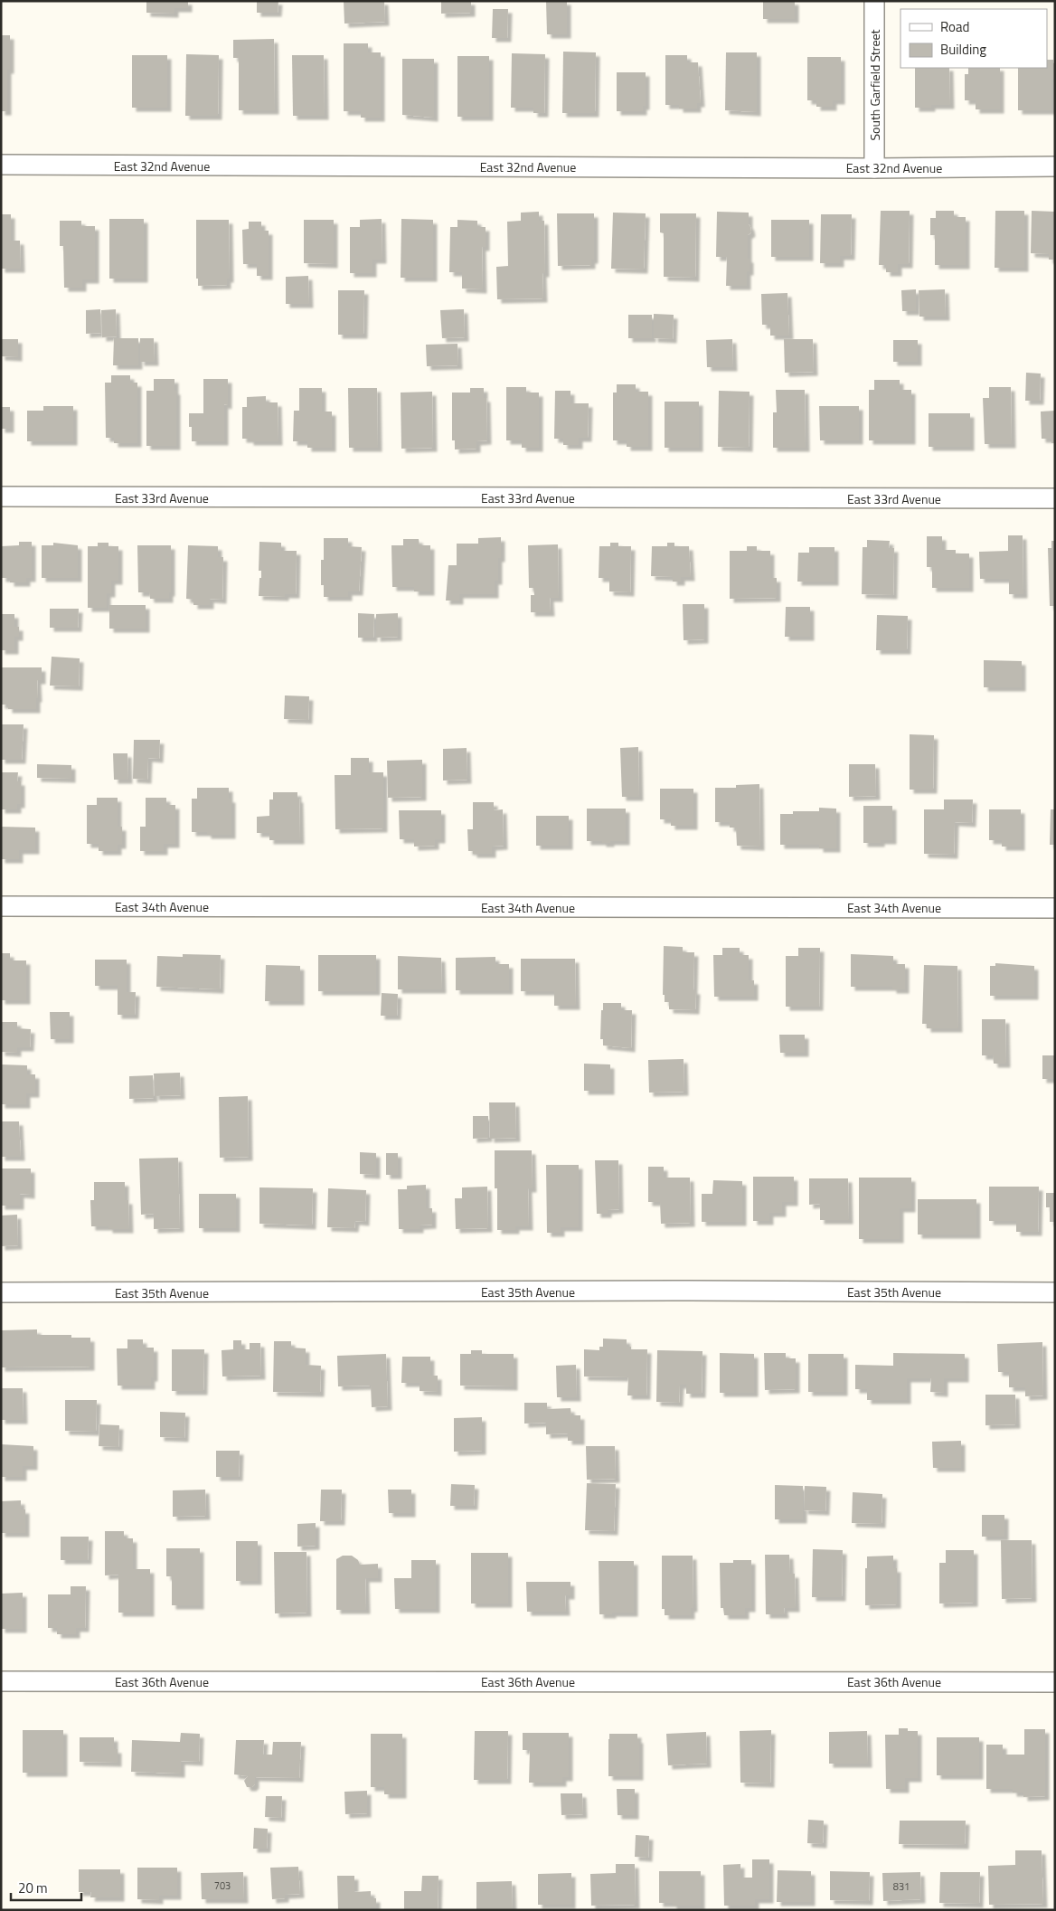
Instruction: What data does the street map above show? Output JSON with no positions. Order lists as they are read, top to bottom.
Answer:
{
  "streets": {
    "street": [
      "South Garfield Street",
      "East 32nd Avenue",
      "East 33rd Avenue",
      "East 34th Avenue",
      "East 35th Avenue",
      "East 36th Avenue"
    ]
  },
  "crossings": [
    ["South Garfield Street", "East 32nd Avenue"]
  ],
  "house_numbers": ["703", "831"],
  "legend": ["Road", "Building"],
  "scale_bar": "20 m"
}
